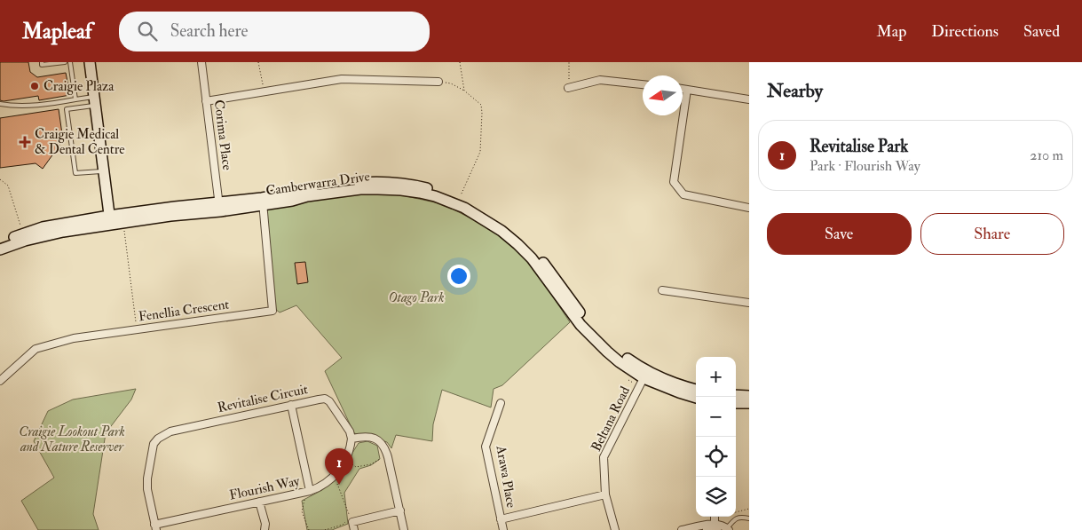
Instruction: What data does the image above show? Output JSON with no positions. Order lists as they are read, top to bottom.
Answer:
{
  "streets": {
    "street": [
      "Corima Place",
      "Camberwarra Drive",
      "Fenellia Crescent",
      "Revitalise Circuit",
      "Beltana Road",
      "Arawa Place",
      "Flourish Way"
    ]
  },
  "crossings": [
    ["Corima Place", "Camberwarra Drive"],
    ["Camberwarra Drive", "Fenellia Crescent"],
    ["Camberwarra Drive", "Beltana Road"],
    ["Revitalise Circuit", "Flourish Way"]
  ],
  "parks": ["Otago Park", "Craigie Lookout Park and Nature Reserver"],
  "places": {
    "other": ["Craigie Plaza"],
    "health": ["Craigie Medical & Dental Centre"]
  },
  "north": "left",
  "page": {
    "header": "Mapleaf",
    "search": "Search here",
    "nav": ["Map", "Directions", "Saved"],
    "heading": "Nearby",
    "list": [
      {
        "mark": "1",
        "name": "Revitalise Park",
        "note": "Park · Flourish Way",
        "value": "210 m"
      }
    ],
    "buttons": ["Save", "Share"],
    "map_buttons": ["+", "−"],
    "pins": "1"
  }
}
